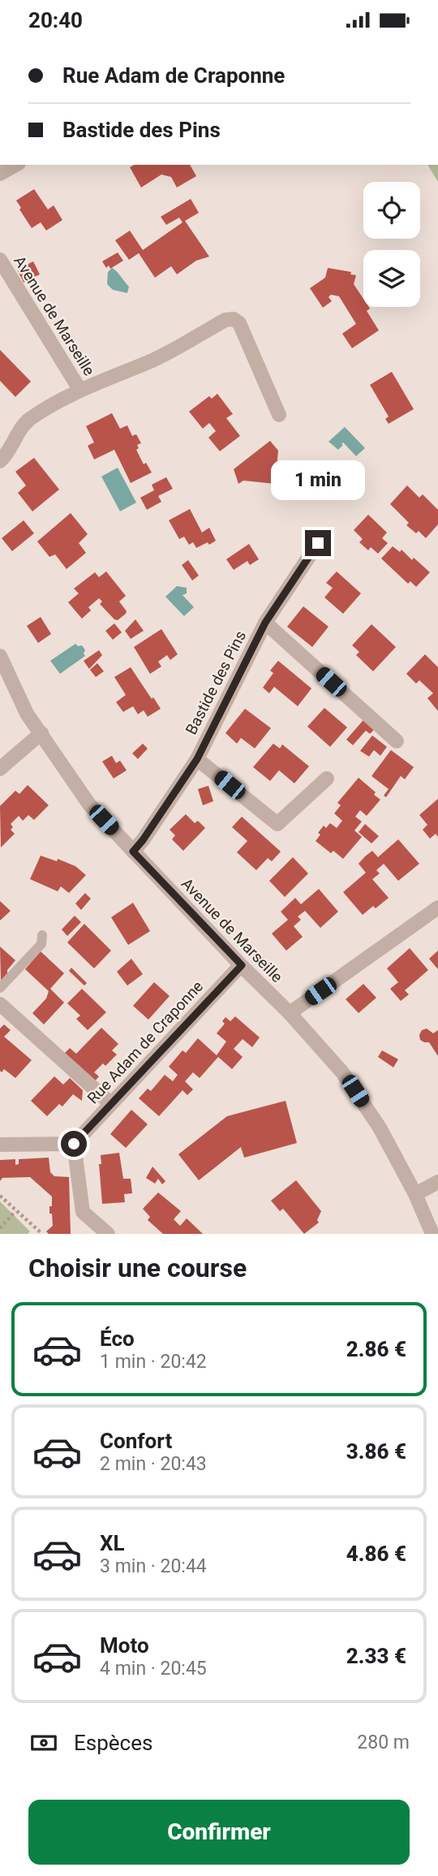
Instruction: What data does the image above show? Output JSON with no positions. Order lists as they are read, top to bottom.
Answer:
{
  "streets": {
    "street": ["Avenue de Marseille", "Bastide des Pins", "Rue Adam de Craponne"]
  },
  "crossings": [
    ["Avenue de Marseille", "Bastide des Pins"],
    ["Avenue de Marseille", "Rue Adam de Craponne"]
  ],
  "page": {
    "status": "20:40",
    "banner": ["Rue Adam de Craponne", "Bastide des Pins"],
    "bubble": "1 min",
    "heading": "Choisir une course",
    "list": [
      {
        "name": "Éco",
        "note": "1 min · 20:42",
        "value": "2.86 €"
      },
      {
        "name": "Confort",
        "note": "2 min · 20:43",
        "value": "3.86 €"
      },
      {
        "name": "XL",
        "note": "3 min · 20:44",
        "value": "4.86 €"
      },
      {
        "name": "Moto",
        "note": "4 min · 20:45",
        "value": "2.33 €"
      }
    ],
    "pay": ["Espèces", "280 m"],
    "buttons": "Confirmer"
  }
}
